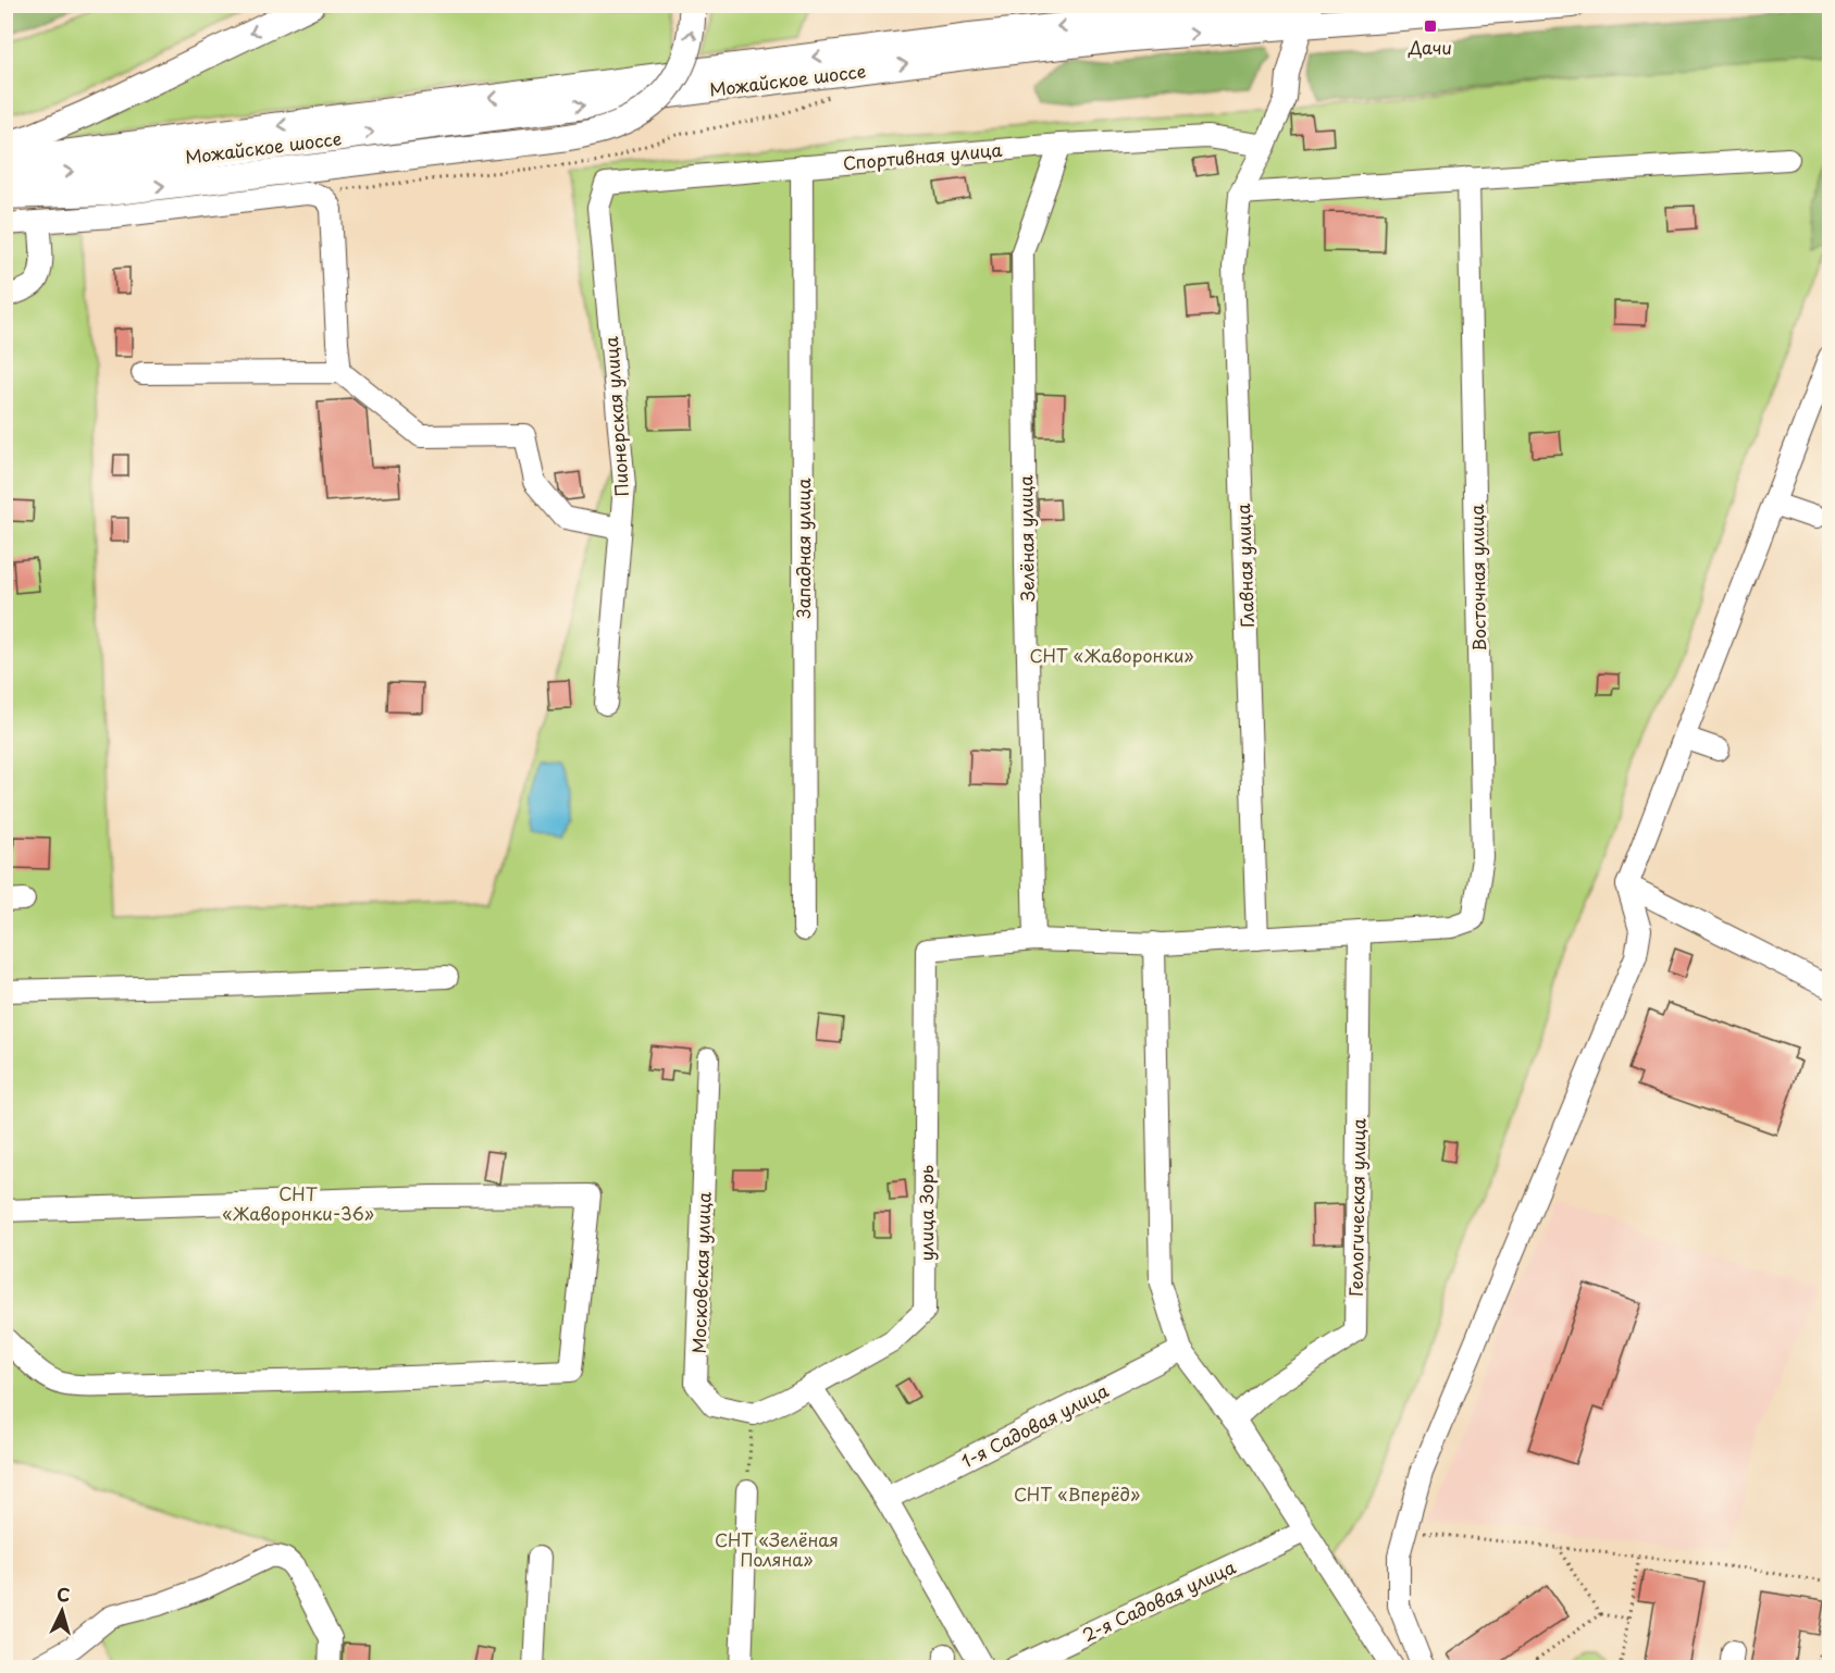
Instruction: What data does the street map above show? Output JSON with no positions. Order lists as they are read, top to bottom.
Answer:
{
  "streets": {
    "main road": ["Можайское шоссе"],
    "street": [
      "Спортивная улица",
      "Пионерская улица",
      "Зелёная улица",
      "Западная улица",
      "Главная улица",
      "Восточная улица",
      "Геологическая улица",
      "улица Зорь",
      "Московская улица",
      "1-я Садовая улица",
      "2-я Садовая улица"
    ]
  },
  "crossings": [
    ["Спортивная улица", "Пионерская улица"],
    ["Спортивная улица", "Зелёная улица"],
    ["Спортивная улица", "Западная улица"],
    ["Зелёная улица", "улица Зорь"],
    ["Восточная улица", "Геологическая улица"],
    ["улица Зорь", "Московская улица"]
  ],
  "parks": [
    "СНТ «Жаворонки»",
    "СНТ «Жаворонки-36»",
    "СНТ «Вперёд»",
    "СНТ «Зелёная Поляна»"
  ],
  "places": {
    "transit": ["Дачи"]
  },
  "north": "top"
}
